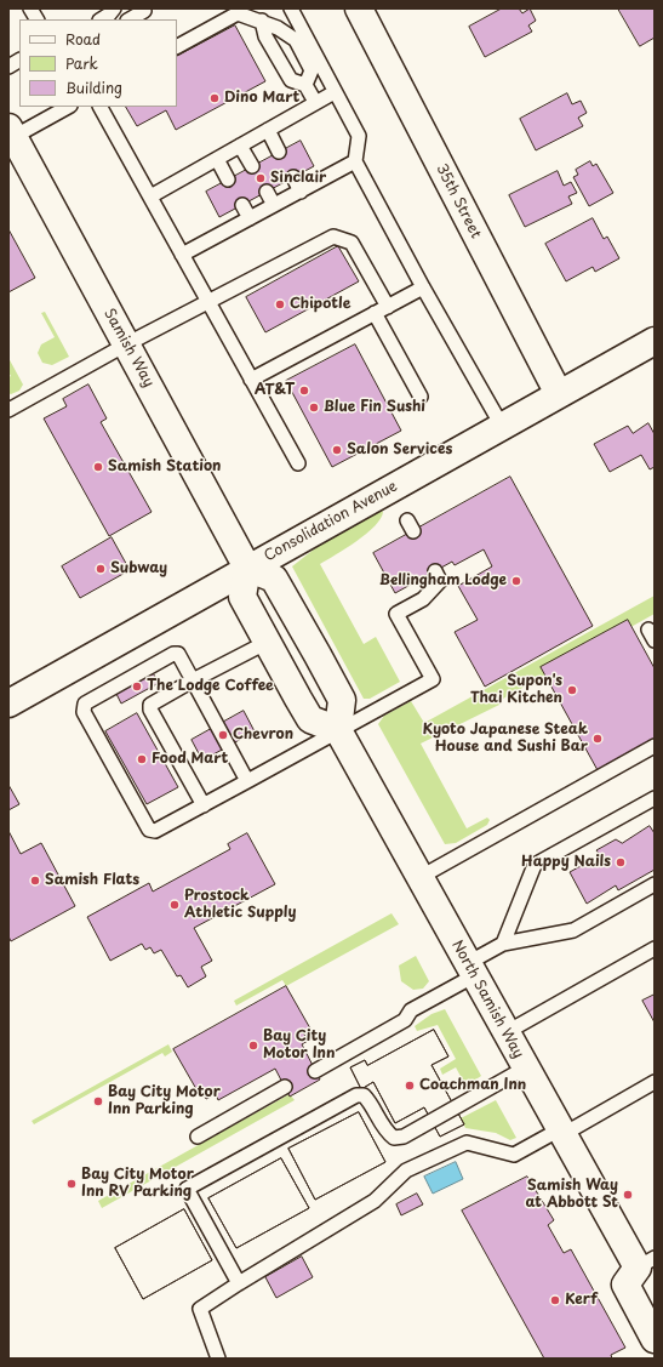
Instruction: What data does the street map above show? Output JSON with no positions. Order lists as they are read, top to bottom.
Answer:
{
  "streets": {
    "main road": [
      "35th Street",
      "Samish Way",
      "Consolidation Avenue",
      "North Samish Way"
    ]
  },
  "crossings": [
    ["35th Street", "Consolidation Avenue"],
    ["Samish Way", "Consolidation Avenue"]
  ],
  "places": [
    "Dino Mart",
    "Sinclair",
    "Chipotle",
    "AT&T",
    "Blue Fin Sushi",
    "Salon Services",
    "Samish Station",
    "Subway",
    "Bellingham Lodge",
    "The Lodge Coffee",
    "Supon's Thai Kitchen",
    "Chevron",
    "Kyoto Japanese Steak House and Sushi Bar",
    "Food Mart",
    "Happy Nails",
    "Samish Flats",
    "Prostock Athletic Supply",
    "Bay City Motor Inn",
    "Coachman Inn",
    "Bay City Motor Inn Parking",
    "Bay City Motor Inn RV Parking",
    "Samish Way at Abbott St",
    "Kerf"
  ],
  "legend": ["Road", "Park", "Building"]
}
